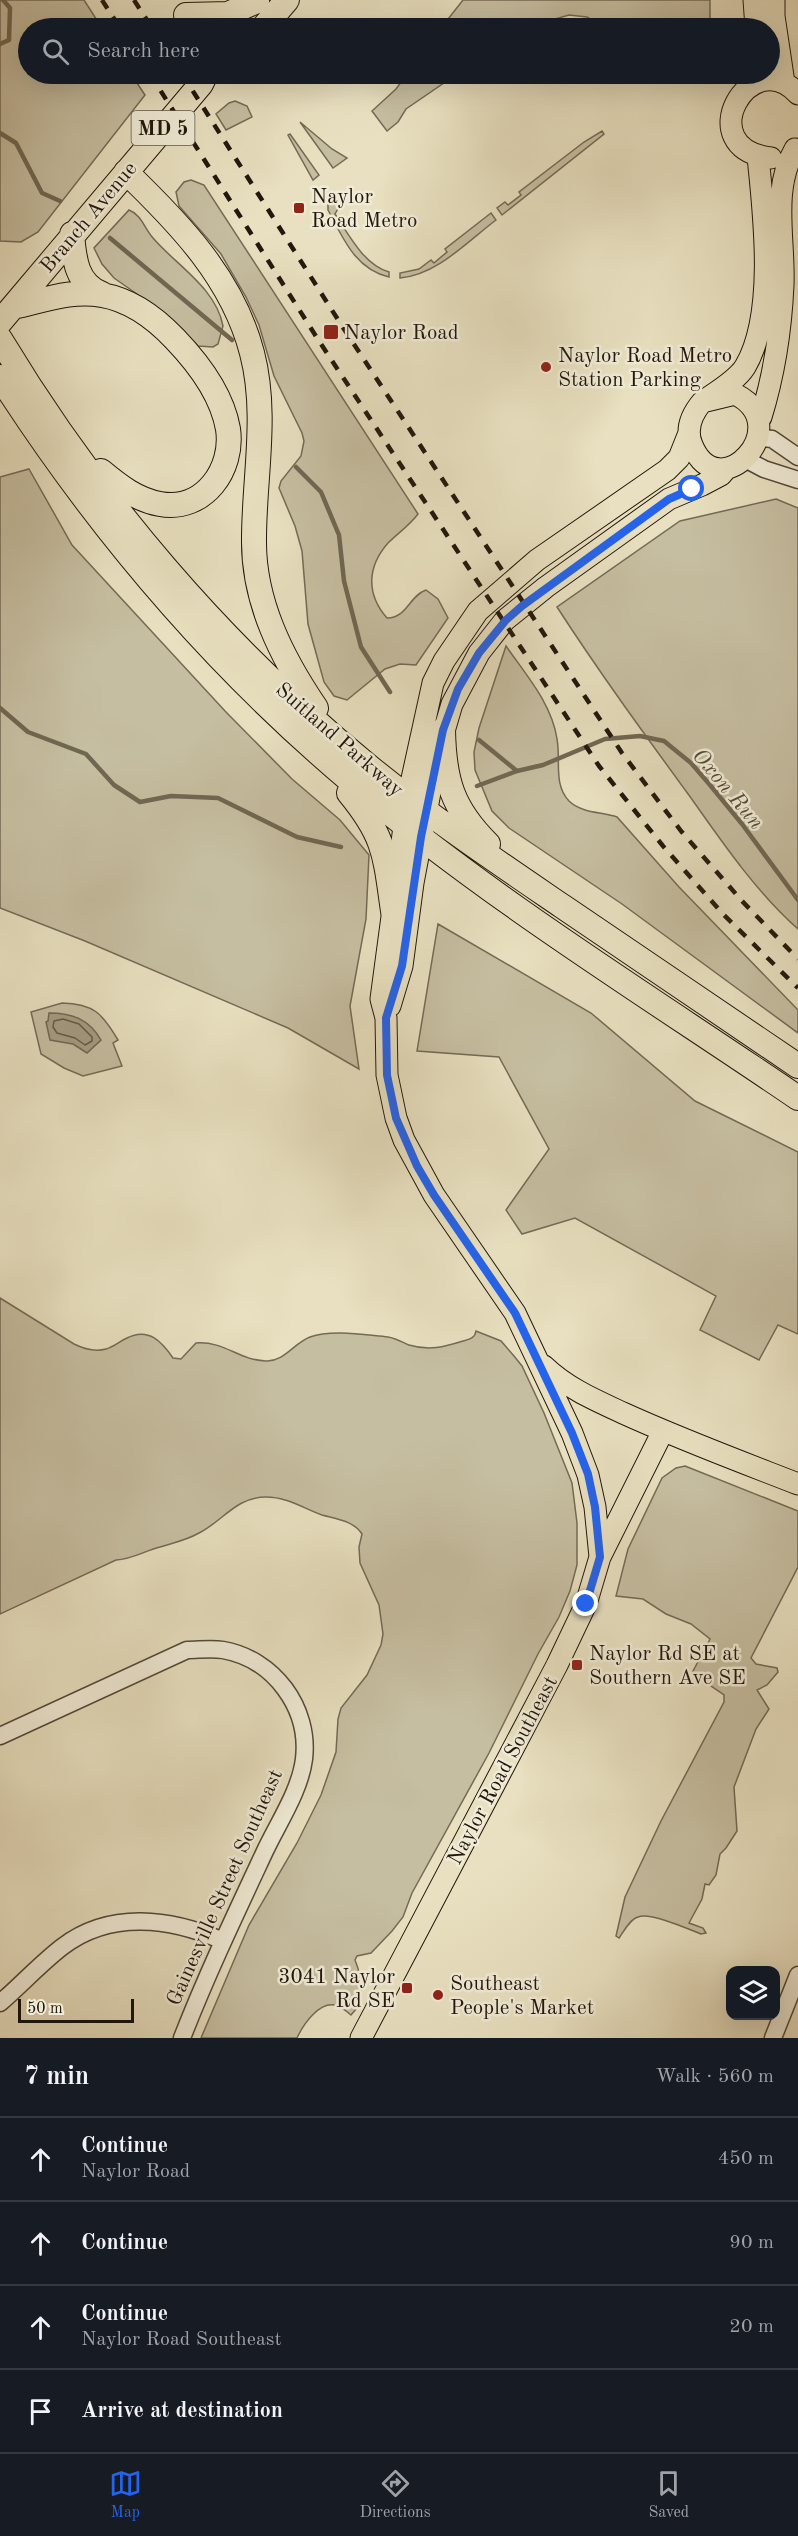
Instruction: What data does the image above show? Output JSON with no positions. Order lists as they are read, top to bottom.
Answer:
{
  "streets": {
    "highway": ["MD 5", "Branch Avenue", "Suitland Parkway"],
    "main road": ["Naylor Road Southeast"],
    "street": ["Gainesville Street Southeast"]
  },
  "water": ["Oxon Run"],
  "places": {
    "transit": [
      "Naylor Road Metro",
      "Naylor Road",
      "Naylor Rd SE at Southern Ave SE",
      "3041 Naylor Rd SE"
    ],
    "other": ["Naylor Road Metro Station Parking", "Southeast People's Market"]
  },
  "scale_bar": "50 m",
  "page": {
    "search": "Search here",
    "scale": "50 m",
    "heading": ["7 min", "Walk · 560 m"],
    "list": [
      ["Continue", "Naylor Road", "450 m"],
      ["Continue", "90 m"],
      ["Continue", "Naylor Road Southeast", "20 m"],
      "Arrive at destination"
    ],
    "nav": ["Map", "Directions", "Saved"]
  }
}
